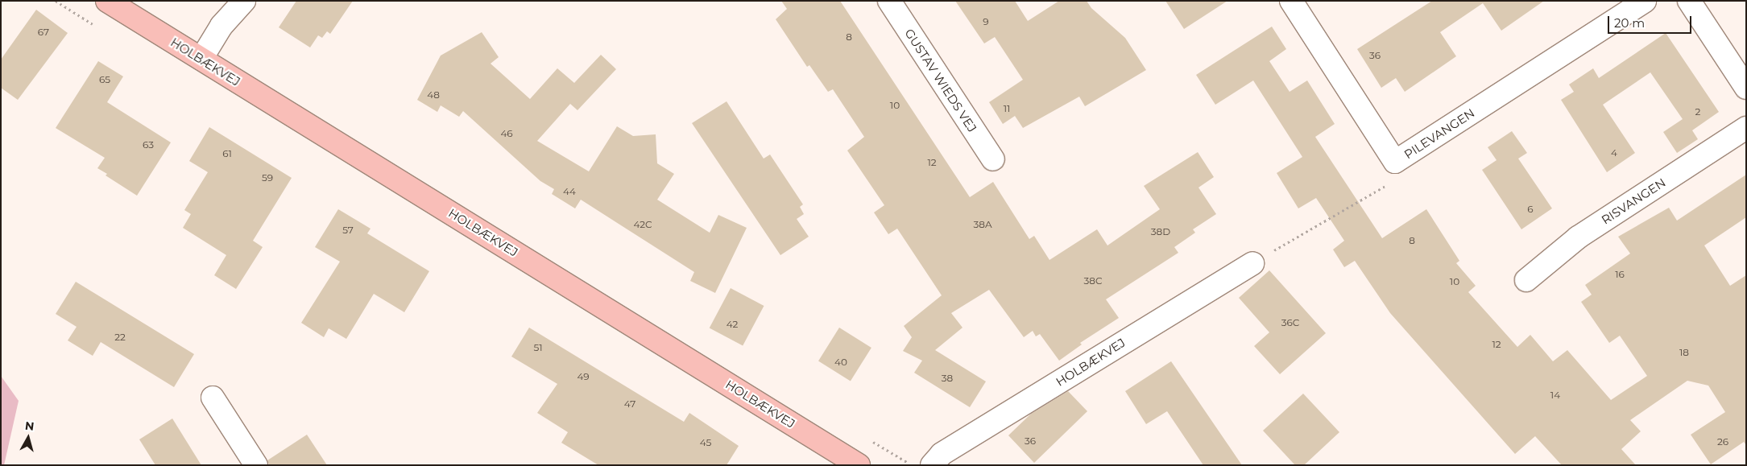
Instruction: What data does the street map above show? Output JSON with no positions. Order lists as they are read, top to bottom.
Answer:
{
  "streets": {
    "main road": ["HOLBÆKVEJ"],
    "street": ["GUSTAV WIEDS VEJ", "PILEVANGEN", "RISVANGEN"]
  },
  "house_numbers": [
    "9",
    "67",
    "8",
    "36",
    "65",
    "48",
    "10",
    "11",
    "2",
    "46",
    "63",
    "4",
    "61",
    "12",
    "59",
    "44",
    "6",
    "42C",
    "38A",
    "57",
    "38D",
    "8",
    "16",
    "38C",
    "10",
    "36C",
    "42",
    "22",
    "12",
    "51",
    "18",
    "40",
    "49",
    "38",
    "14",
    "47",
    "36",
    "26",
    "45"
  ],
  "scale_bar": "20 m",
  "north": "top"
}
